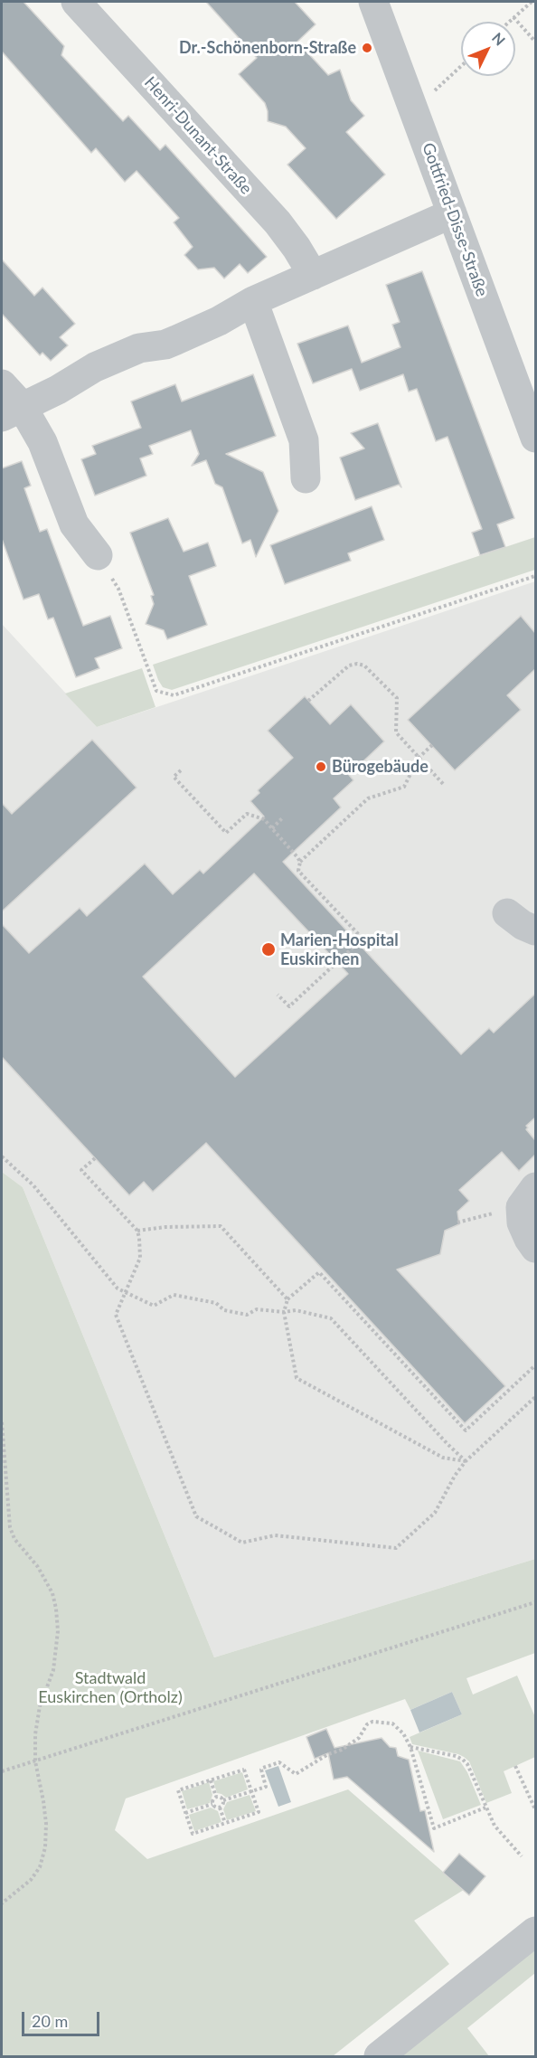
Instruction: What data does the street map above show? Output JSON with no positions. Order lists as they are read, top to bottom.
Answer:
{
  "streets": {
    "street": ["Henri-Dunant-Straße", "Gottfried-Disse-Straße"]
  },
  "parks": ["Stadtwald Euskirchen (Ortholz)"],
  "places": ["Dr.-Schönenborn-Straße", "Bürogebäude", "Marien-Hospital Euskirchen"],
  "scale_bar": "20 m",
  "north": "top right"
}
